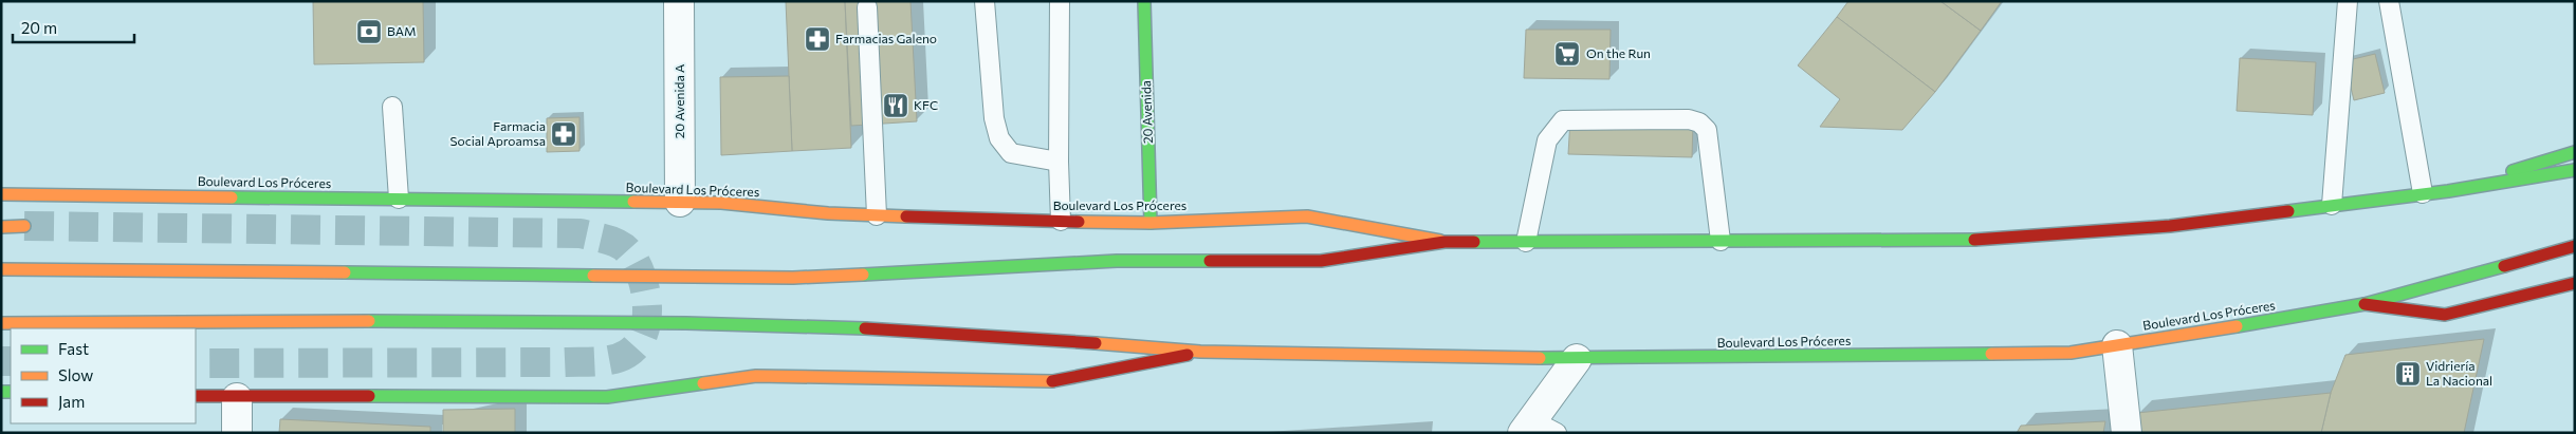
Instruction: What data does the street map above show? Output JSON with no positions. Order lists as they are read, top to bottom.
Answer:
{
  "streets": {
    "main road": ["20 Avenida", "Boulevard Los Próceres"],
    "street": ["20 Avenida A"]
  },
  "crossings": [
    ["20 Avenida A", "Boulevard Los Próceres"],
    ["20 Avenida", "Boulevard Los Próceres"]
  ],
  "places": {
    "bank": ["BAM"],
    "pharmacy": ["Farmacias Galeno", "Farmacia Social Aproamsa"],
    "supermarket": ["On the Run"],
    "restaurant": ["KFC"],
    "building": ["Vidriería La Nacional"]
  },
  "legend": ["Fast", "Slow", "Jam"],
  "scale_bar": "20 m"
}
